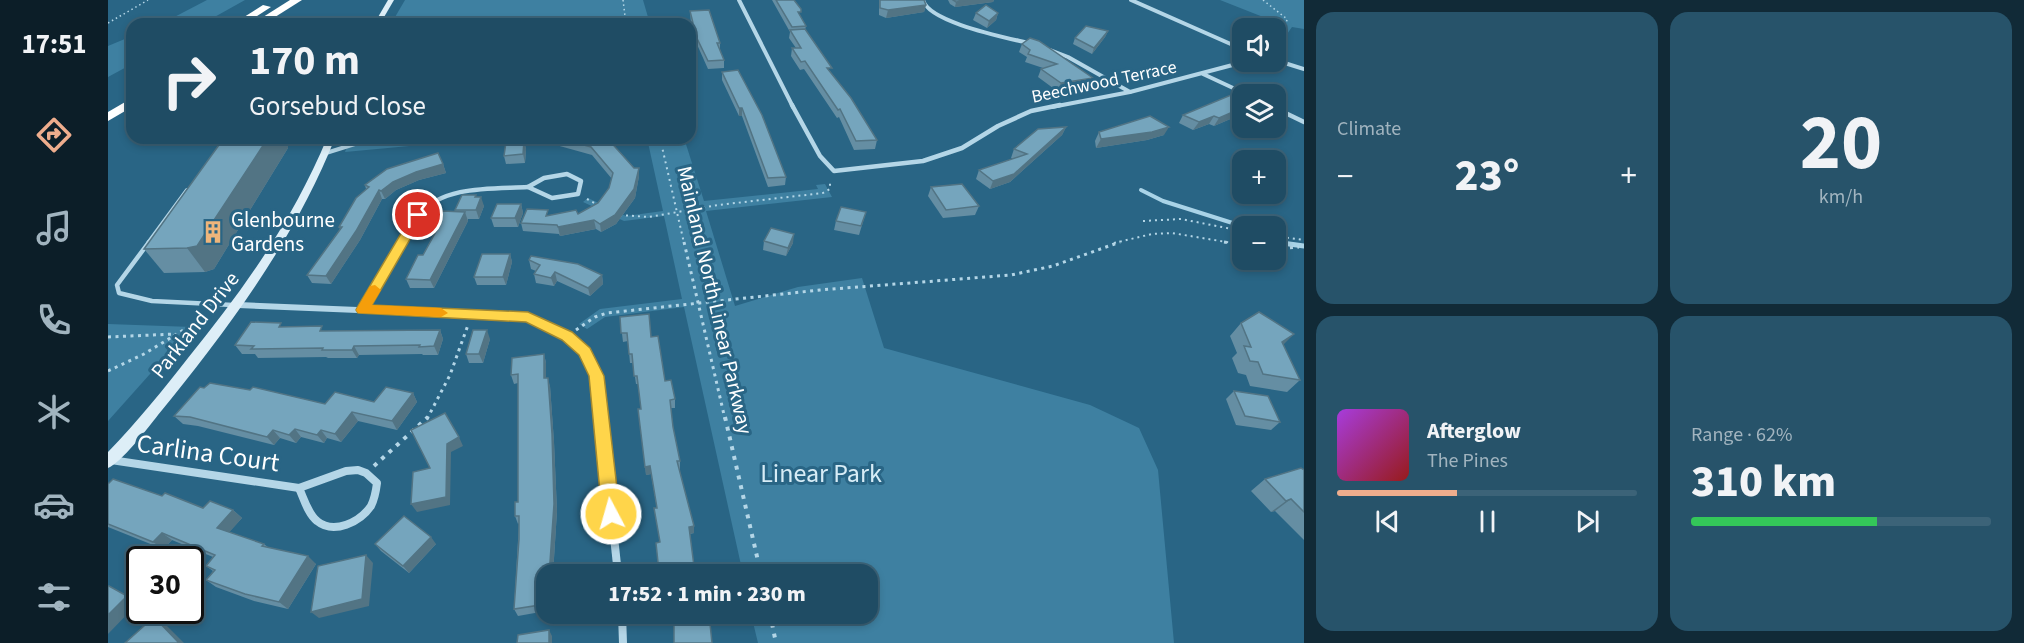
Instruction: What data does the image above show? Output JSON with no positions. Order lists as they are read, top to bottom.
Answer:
{
  "streets": {
    "street": ["Beechwood Terrace", "Parkland Drive", "Carlina Court"],
    "path": ["Mainland North Linear Parkway"]
  },
  "crossings": [
    ["Parkland Drive", "Carlina Court"]
  ],
  "parks": ["Linear Park"],
  "places": {
    "building": ["Glenbourne Gardens"]
  },
  "page": {
    "tabs": "17:51",
    "tile": [
      "Climate",
      ["20", "km/h"],
      ["Range · 62%", "310 km"]
    ],
    "map_buttons": ["+", "−"],
    "turn": ["170 m", "Gorsebud Close"],
    "heat": ["−", "23°", "+"],
    "song": ["Afterglow", "The Pines"],
    "limit": "30",
    "trip": "17:52 · 1 min · 230 m"
  }
}
